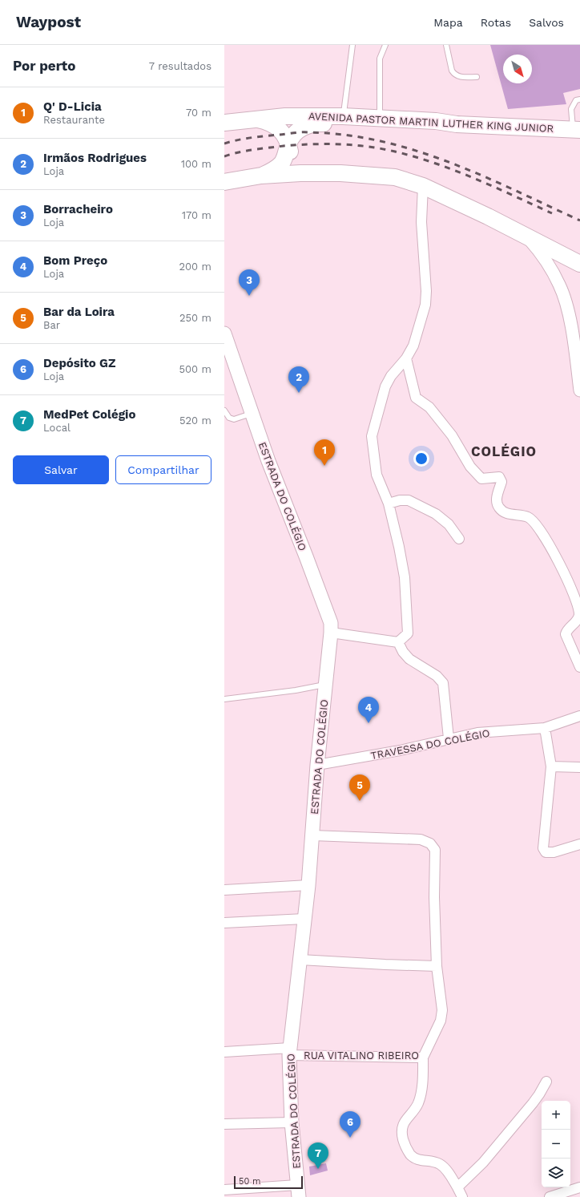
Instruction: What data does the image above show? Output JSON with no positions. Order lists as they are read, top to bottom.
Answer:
{
  "streets": {
    "main road": ["AVENIDA PASTOR MARTIN LUTHER KING JUNIOR", "ESTRADA DO COLÉGIO"],
    "street": ["TRAVESSA DO COLÉGIO", "RUA VITALINO RIBEIRO"]
  },
  "crossings": [
    ["ESTRADA DO COLÉGIO", "TRAVESSA DO COLÉGIO"],
    ["ESTRADA DO COLÉGIO", "RUA VITALINO RIBEIRO"]
  ],
  "districts": ["COLÉGIO"],
  "scale_bar": "50 m",
  "north": "bottom right",
  "page": {
    "header": "Waypost",
    "nav": ["Mapa", "Rotas", "Salvos"],
    "heading": ["Por perto", "7 resultados"],
    "list": [
      {
        "mark": "1",
        "name": "Q' D-Licia",
        "note": "Restaurante",
        "value": "70 m"
      },
      {
        "mark": "2",
        "name": "Irmãos Rodrigues",
        "note": "Loja",
        "value": "100 m"
      },
      {
        "mark": "3",
        "name": "Borracheiro",
        "note": "Loja",
        "value": "170 m"
      },
      {
        "mark": "4",
        "name": "Bom Preço",
        "note": "Loja",
        "value": "200 m"
      },
      {
        "mark": "5",
        "name": "Bar da Loira",
        "note": "Bar",
        "value": "250 m"
      },
      {
        "mark": "6",
        "name": "Depósito GZ",
        "note": "Loja",
        "value": "500 m"
      },
      {
        "mark": "7",
        "name": "MedPet Colégio",
        "note": "Local",
        "value": "520 m"
      }
    ],
    "pins": [
      "3",
      "2",
      "1",
      "4",
      "5",
      "6",
      "7"
    ],
    "buttons": ["Salvar", "Compartilhar"],
    "map_buttons": ["+", "−"],
    "scale": "50 m"
  }
}
